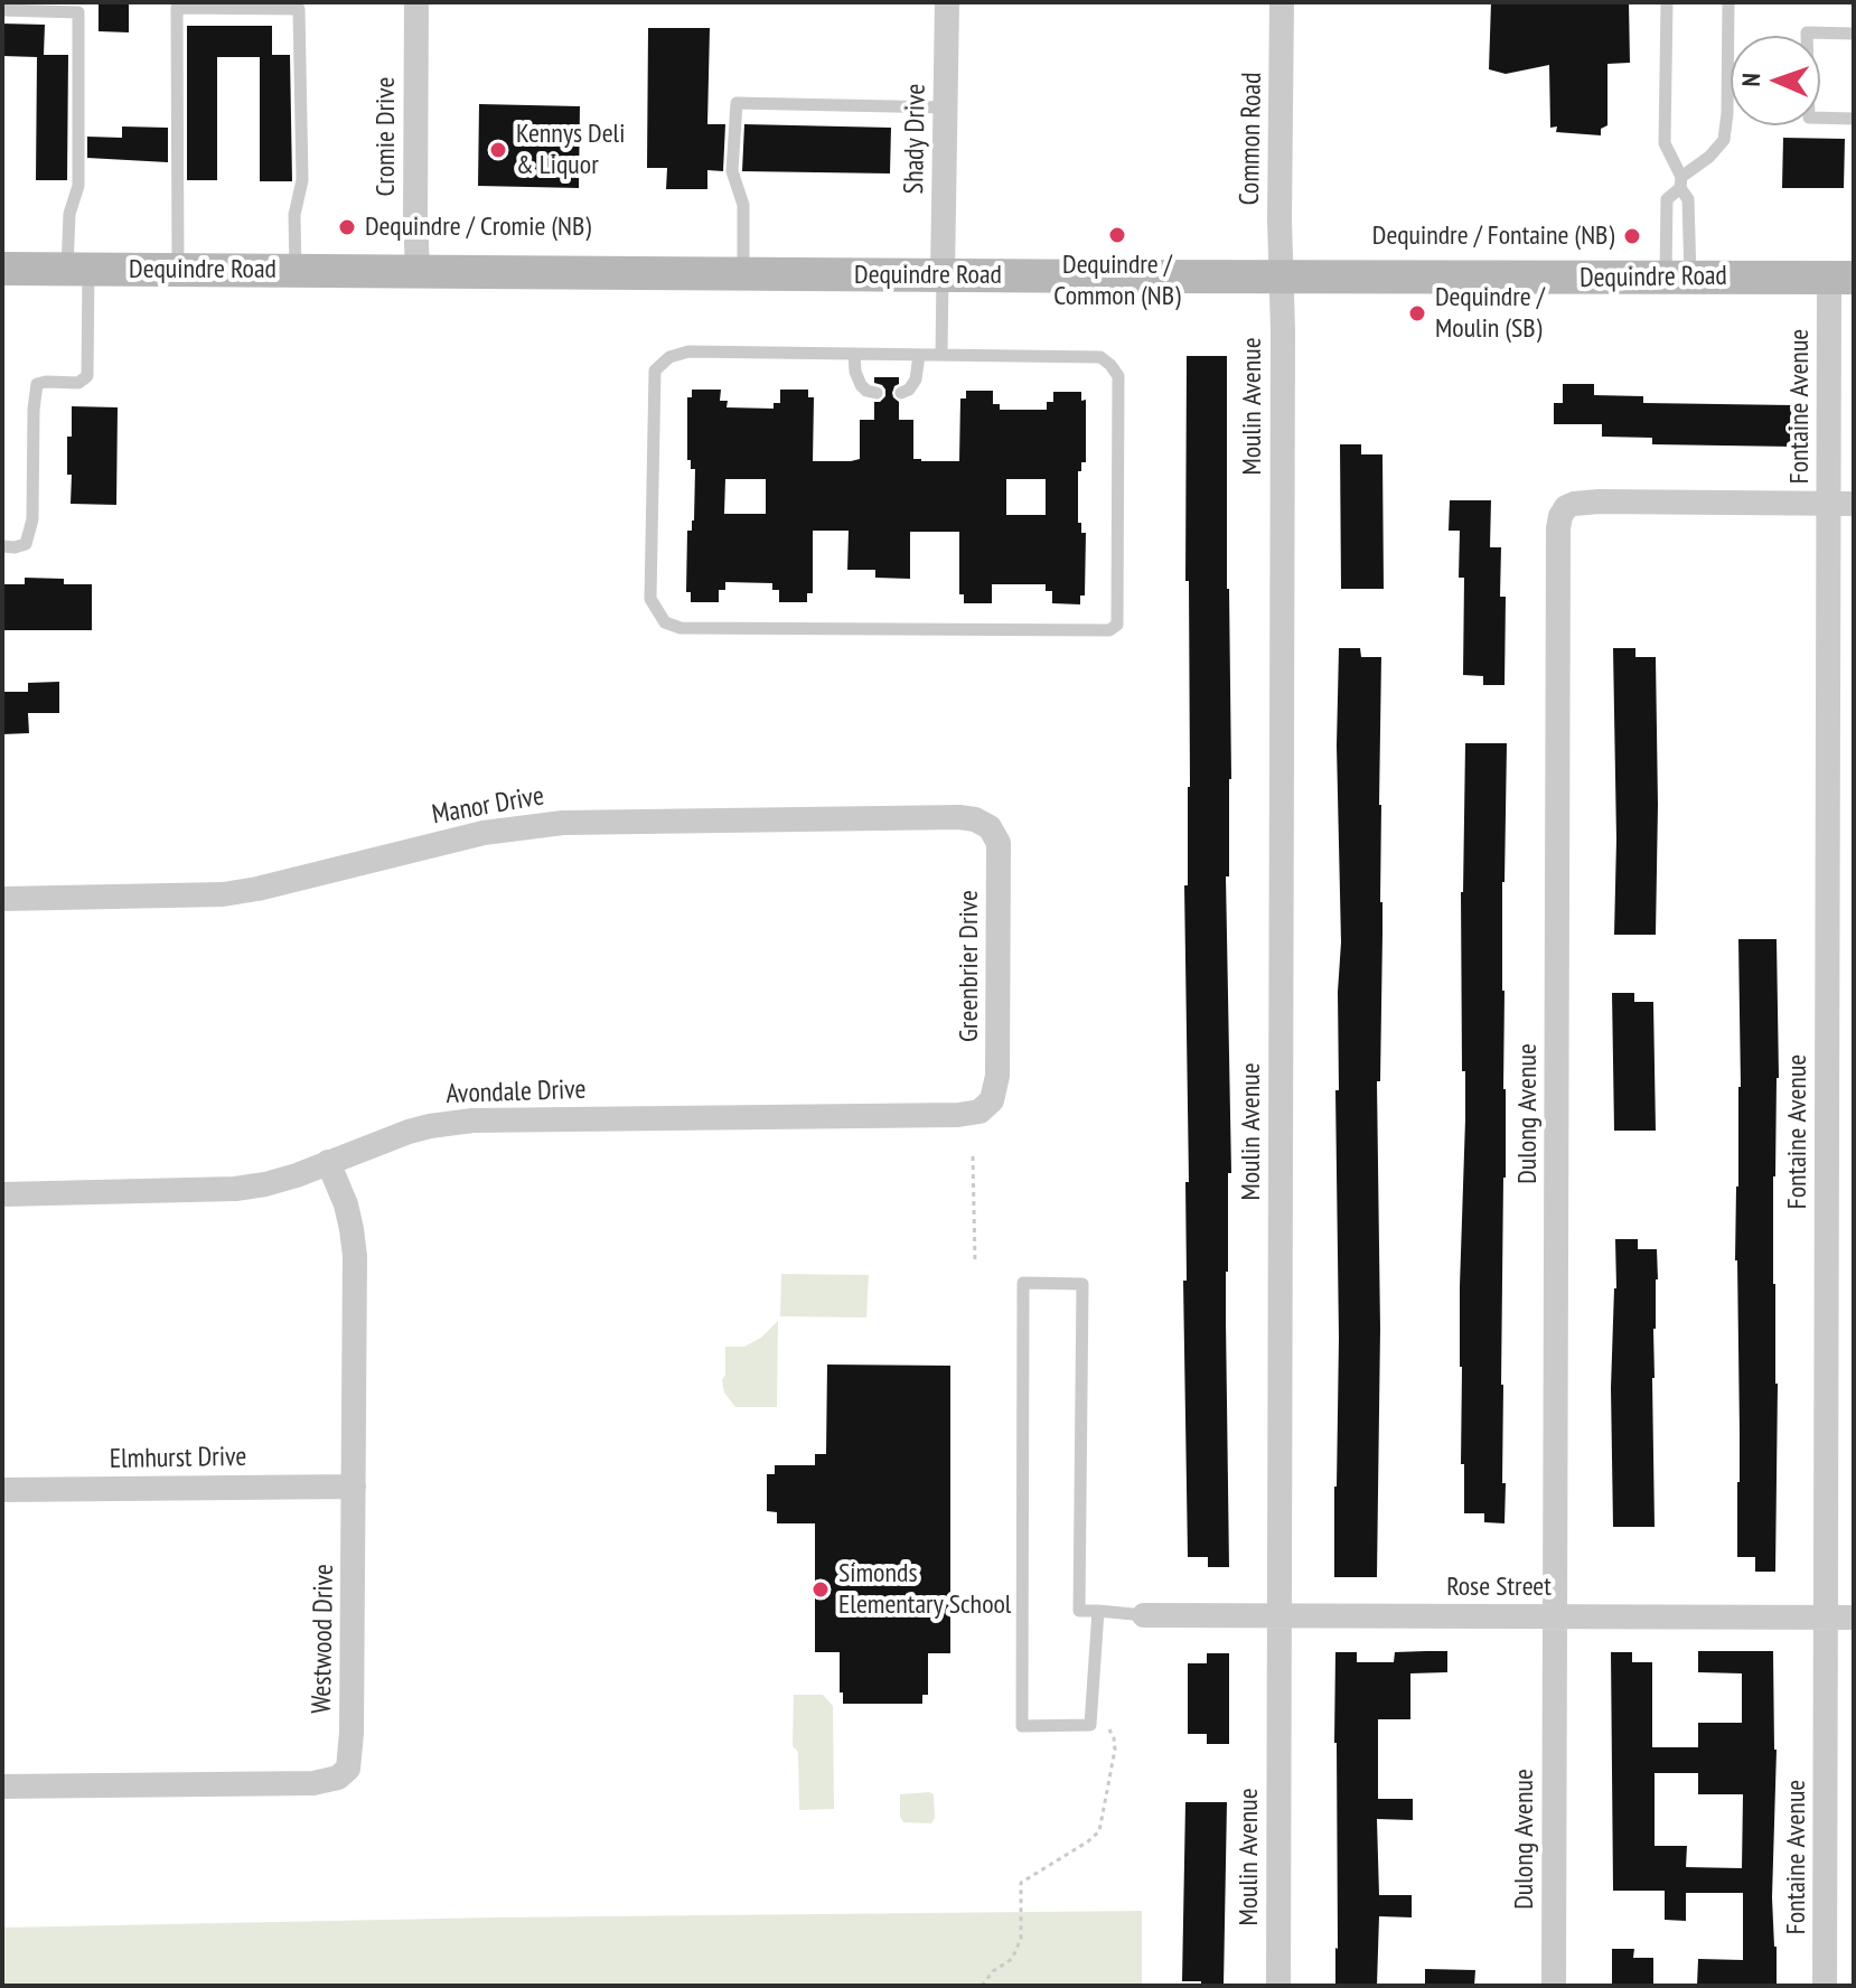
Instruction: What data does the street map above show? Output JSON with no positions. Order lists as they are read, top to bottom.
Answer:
{
  "streets": {
    "main road": ["Dequindre Road"],
    "street": [
      "Cromie Drive",
      "Shady Drive",
      "Common Road",
      "Moulin Avenue",
      "Fontaine Avenue",
      "Manor Drive",
      "Greenbrier Drive",
      "Avondale Drive",
      "Dulong Avenue",
      "Elmhurst Drive",
      "Rose Street",
      "Westwood Drive"
    ]
  },
  "crossings": [
    ["Cromie Drive", "Dequindre Road"],
    ["Shady Drive", "Dequindre Road"],
    ["Common Road", "Dequindre Road"],
    ["Common Road", "Moulin Avenue"],
    ["Dequindre Road", "Moulin Avenue"],
    ["Dequindre Road", "Fontaine Avenue"],
    ["Moulin Avenue", "Rose Street"],
    ["Fontaine Avenue", "Dulong Avenue"],
    ["Fontaine Avenue", "Rose Street"],
    ["Manor Drive", "Greenbrier Drive"],
    ["Greenbrier Drive", "Avondale Drive"],
    ["Avondale Drive", "Westwood Drive"],
    ["Dulong Avenue", "Rose Street"],
    ["Elmhurst Drive", "Westwood Drive"]
  ],
  "places": [
    "Kennys Deli & Liquor",
    "Dequindre / Cromie (NB)",
    "Dequindre / Common (NB)",
    "Dequindre / Fontaine (NB)",
    "Dequindre / Moulin (SB)",
    "Simonds Elementary School"
  ],
  "north": "left"
}
